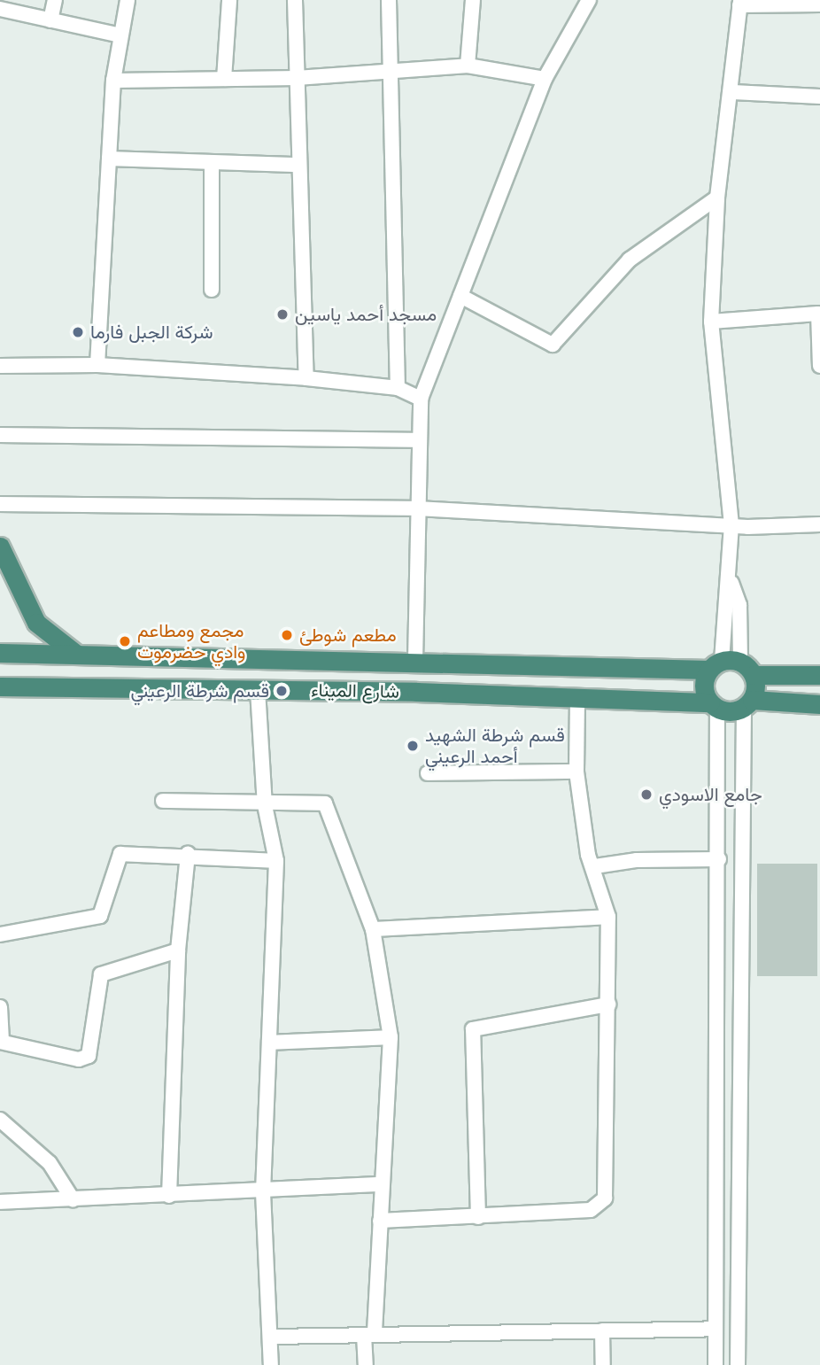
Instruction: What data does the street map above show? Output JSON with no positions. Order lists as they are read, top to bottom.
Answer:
{
  "streets": {
    "highway": ["شارع الميناء"]
  },
  "places": [
    "مسجد أحمد ياسين",
    "شركة الجبل فارما",
    "مطعم شوطئ",
    "مجمع ومطاعم وادي حضرموت",
    "قسم شرطة الرعيني",
    "قسم شرطة الشهيد أحمد الرعيني",
    "جامع الاسودي"
  ]
}
